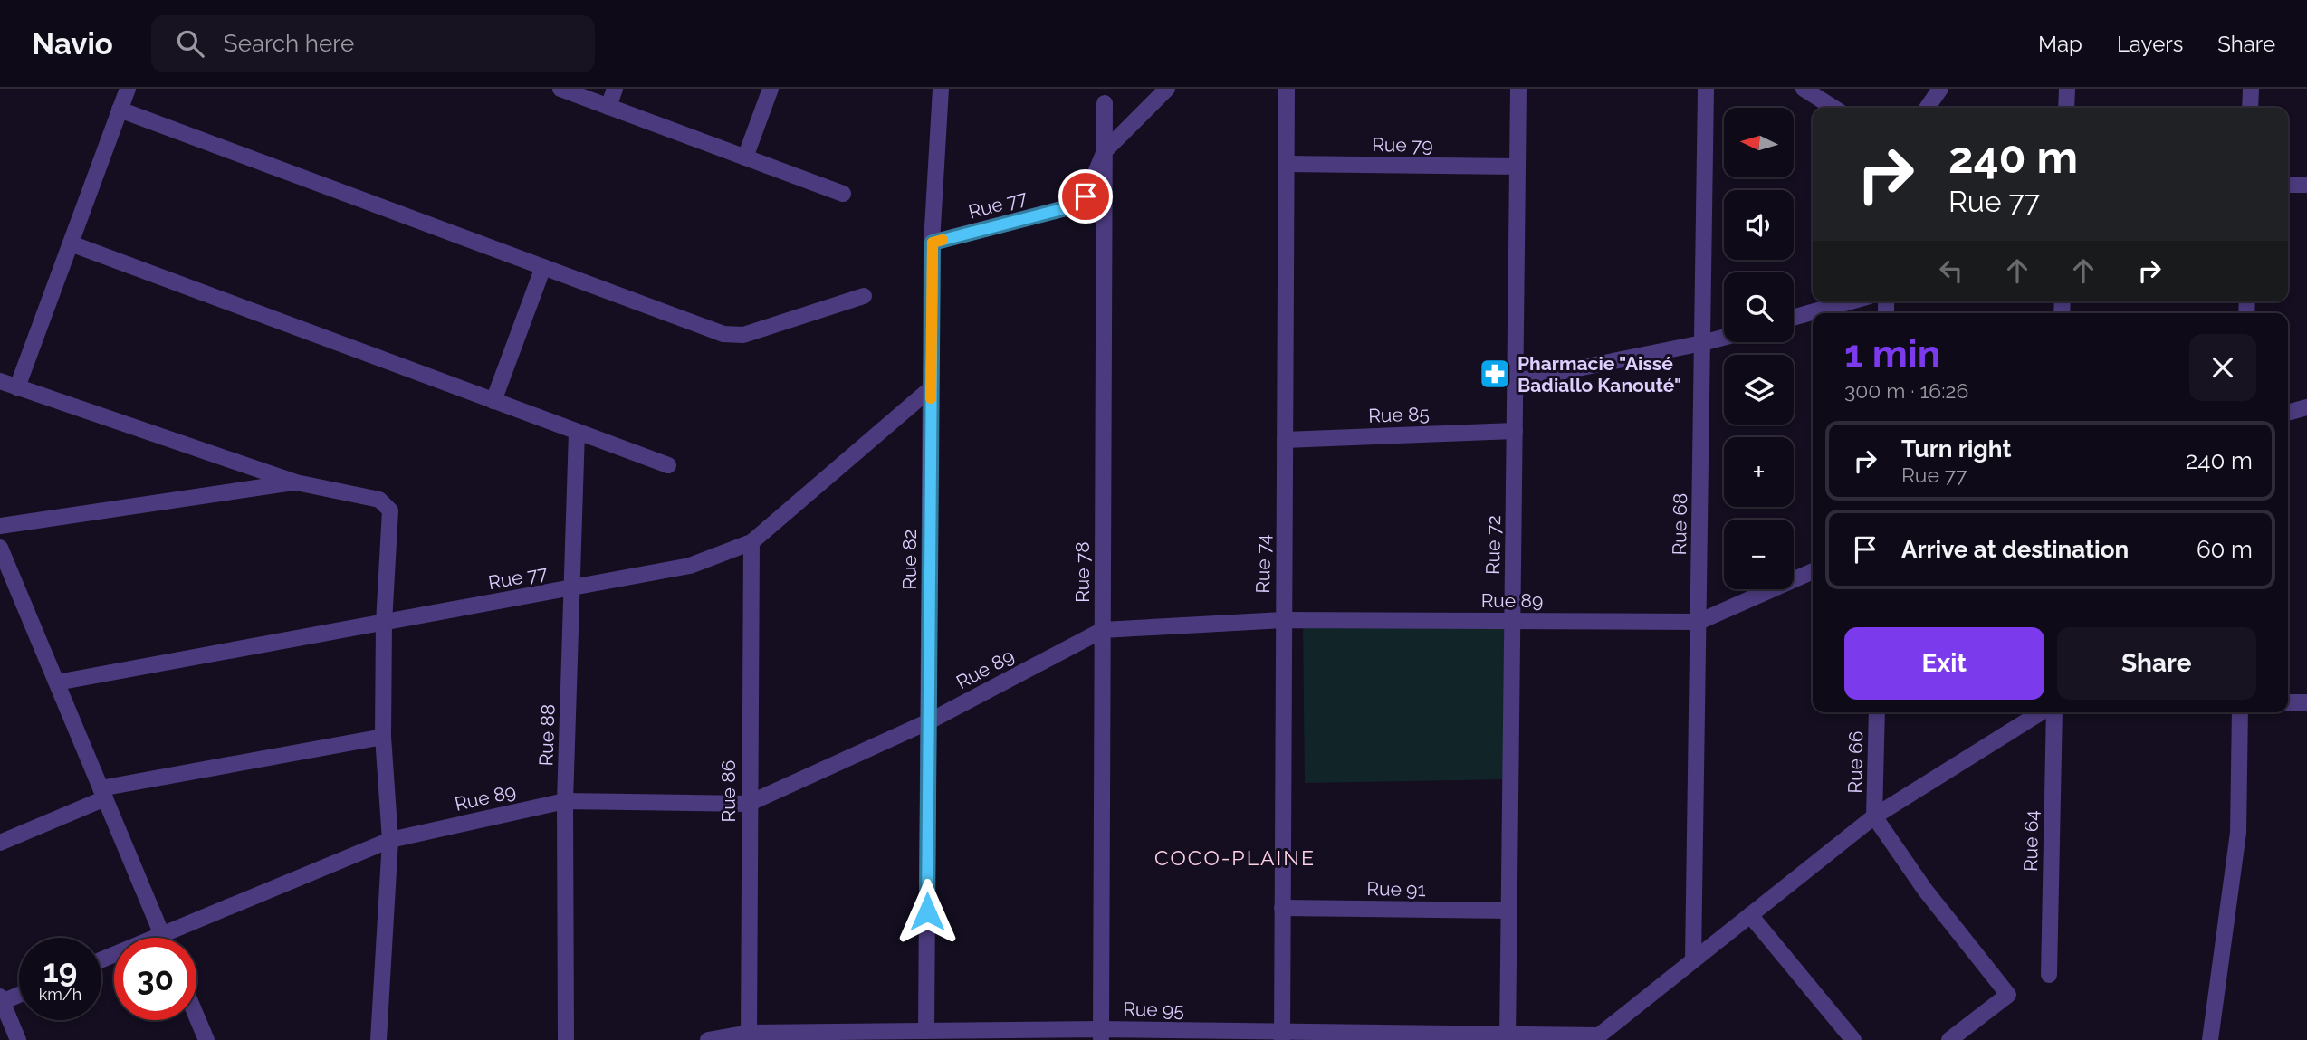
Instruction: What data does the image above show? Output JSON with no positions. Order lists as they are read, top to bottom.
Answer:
{
  "streets": {
    "street": [
      "Rue 79",
      "Rue 77",
      "Rue 85",
      "Rue 68",
      "Rue 72",
      "Rue 82",
      "Rue 74",
      "Rue 78",
      "Rue 89",
      "Rue 88",
      "Rue 66",
      "Rue 86",
      "Rue 64",
      "Rue 91",
      "Rue 95"
    ]
  },
  "crossings": [
    ["Rue 79", "Rue 72"],
    ["Rue 79", "Rue 74"],
    ["Rue 77", "Rue 82"],
    ["Rue 77", "Rue 78"],
    ["Rue 77", "Rue 88"],
    ["Rue 77", "Rue 86"],
    ["Rue 85", "Rue 72"],
    ["Rue 85", "Rue 74"],
    ["Rue 68", "Rue 89"],
    ["Rue 68", "Rue 95"],
    ["Rue 72", "Rue 89"],
    ["Rue 72", "Rue 91"],
    ["Rue 72", "Rue 95"],
    ["Rue 82", "Rue 89"],
    ["Rue 82", "Rue 95"],
    ["Rue 74", "Rue 89"],
    ["Rue 74", "Rue 91"],
    ["Rue 74", "Rue 95"],
    ["Rue 78", "Rue 89"],
    ["Rue 78", "Rue 95"],
    ["Rue 89", "Rue 88"],
    ["Rue 89", "Rue 86"],
    ["Rue 86", "Rue 95"]
  ],
  "districts": ["COCO-PLAINE"],
  "places": {
    "pharmacy": ["Pharmacie \"Aissé Badiallo Kanouté\""]
  },
  "north": "left",
  "page": {
    "header": "Navio",
    "search": "Search here",
    "nav": ["Map", "Layers", "Share"],
    "map_buttons": ["+", "−"],
    "turn": ["240 m", "Rue 77"],
    "heading": ["1 min", "300 m · 16:26"],
    "list": [
      {
        "name": "Turn right",
        "note": "Rue 77",
        "value": "240 m"
      },
      {
        "name": "Arrive at destination",
        "value": "60 m"
      }
    ],
    "buttons": ["Exit", "Share"],
    "speed": "19 km/h",
    "limit": "30"
  }
}
